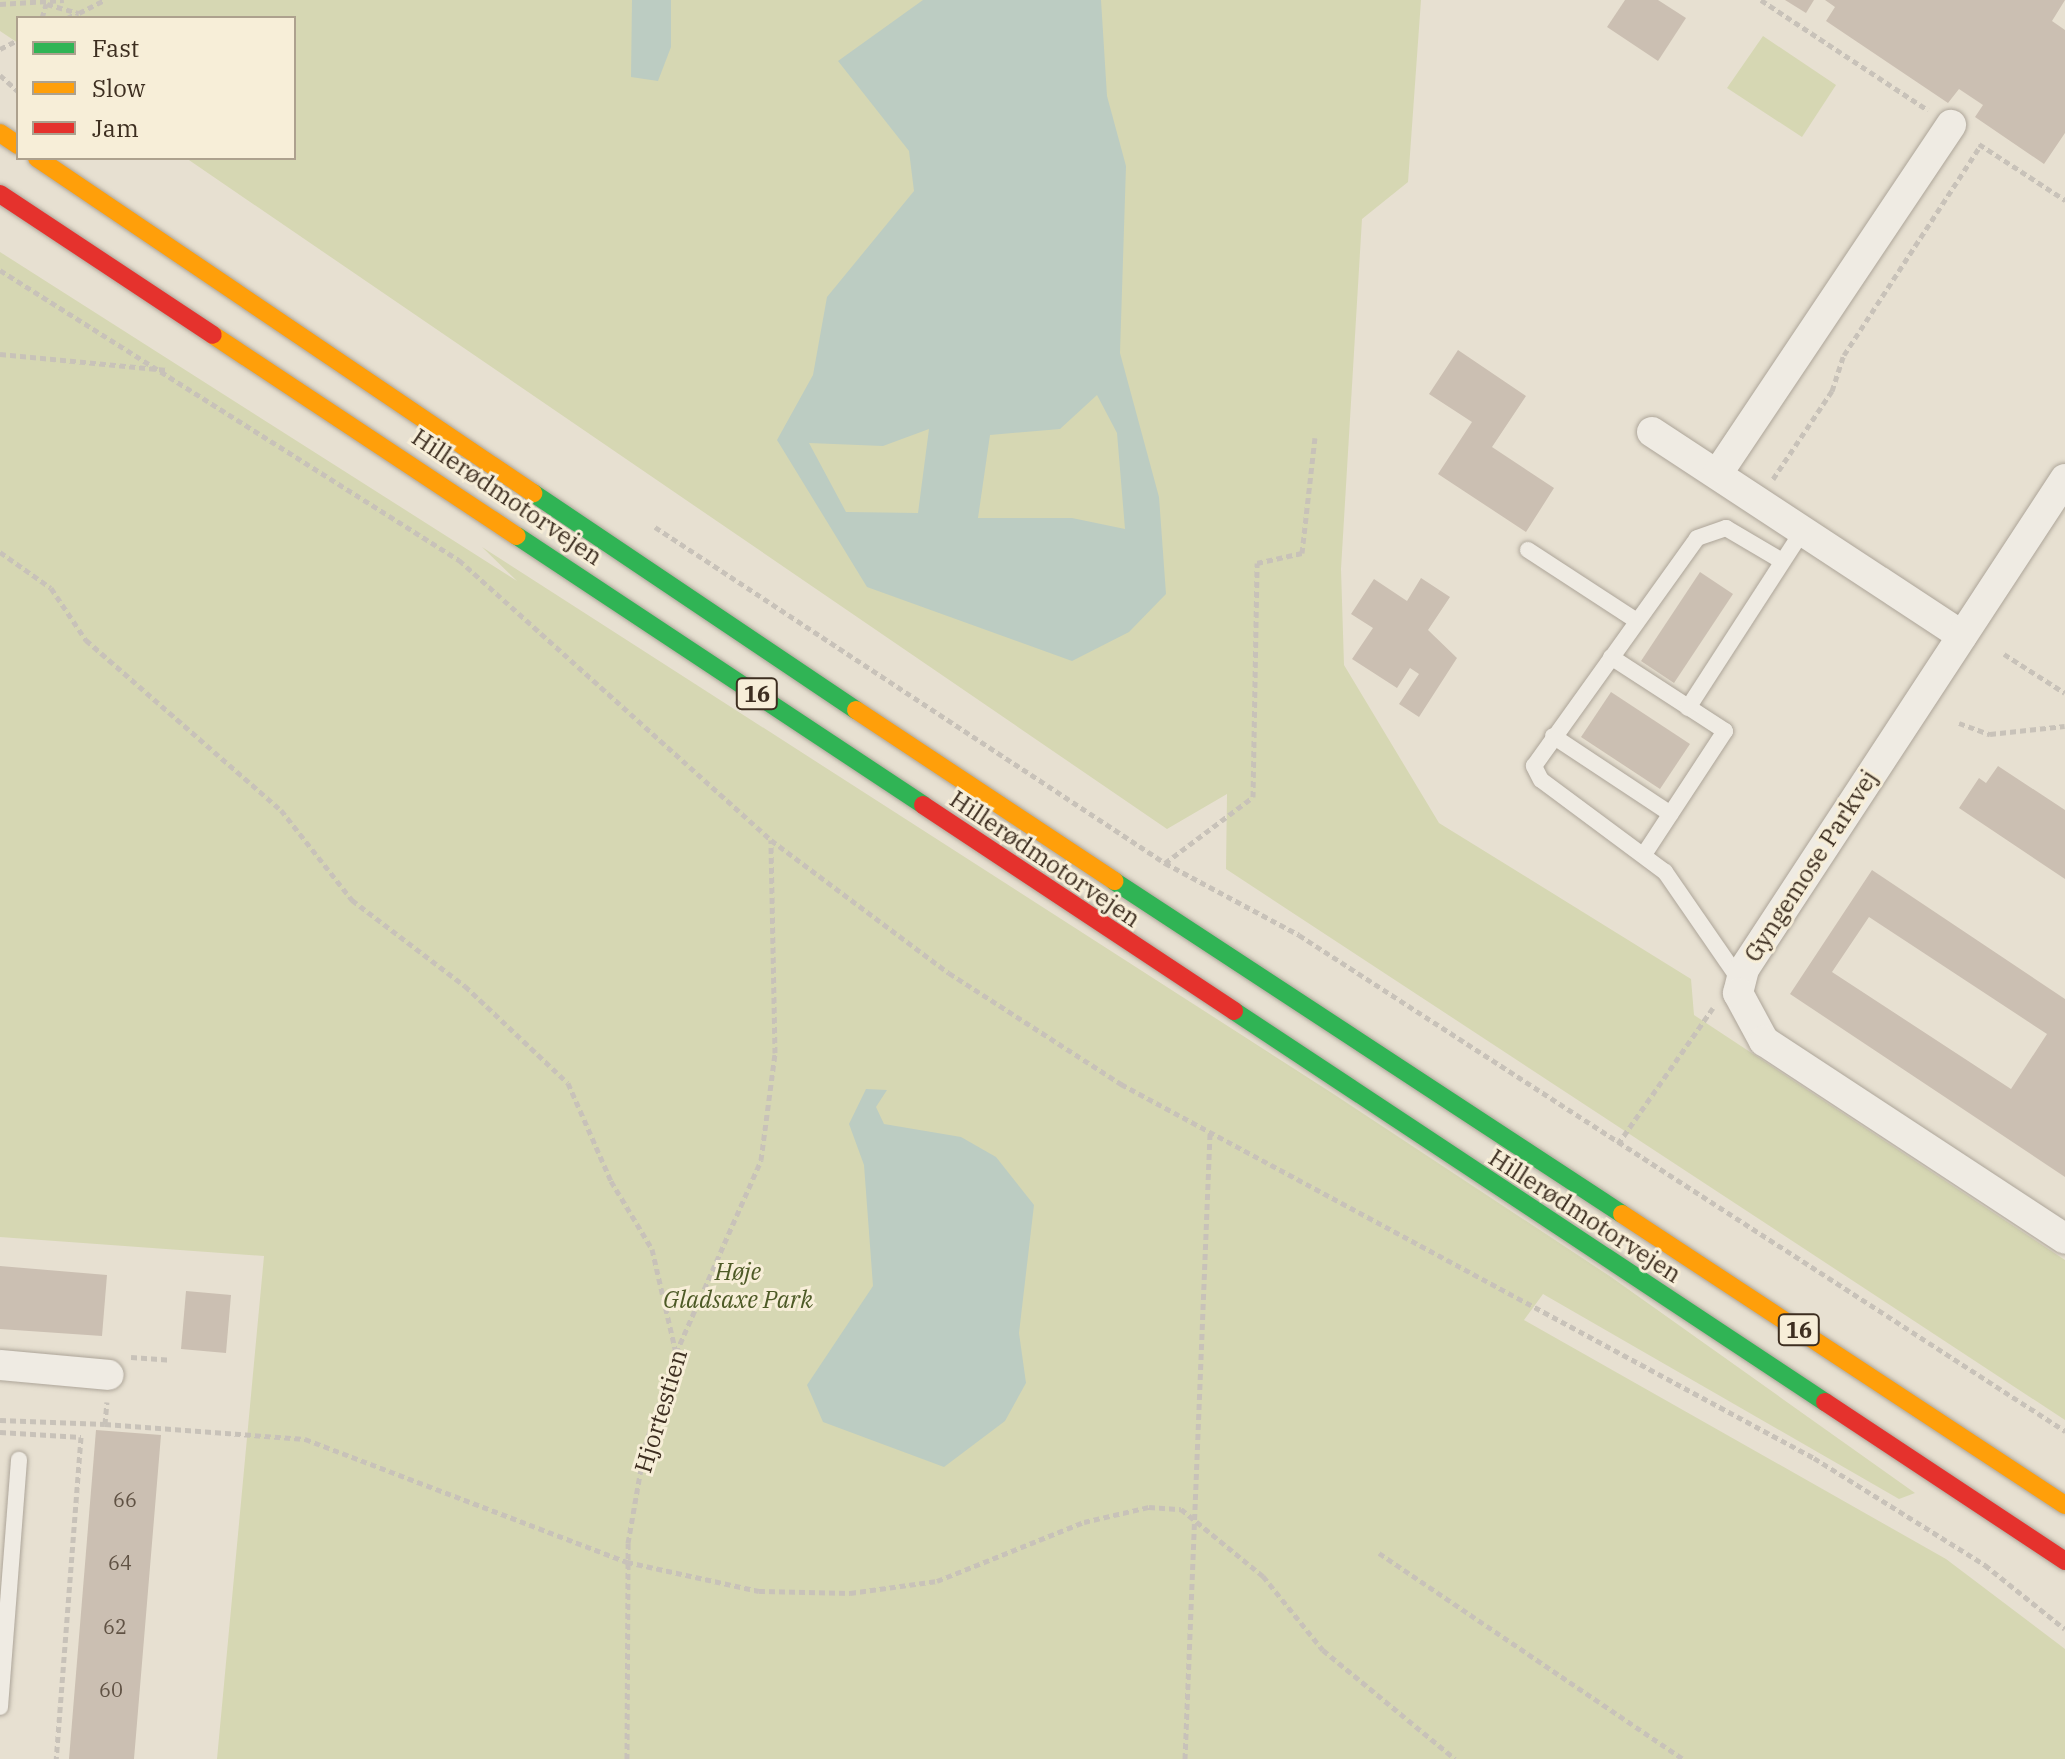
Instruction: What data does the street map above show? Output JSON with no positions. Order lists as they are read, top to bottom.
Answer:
{
  "streets": {
    "highway": ["Hillerødmotorvejen", "16"],
    "street": ["Gyngemose Parkvej"],
    "path": ["Hjortestien"]
  },
  "parks": ["Høje Gladsaxe Park"],
  "house_numbers": [
    "66",
    "64",
    "62",
    "60"
  ],
  "legend": ["Fast", "Slow", "Jam"]
}
